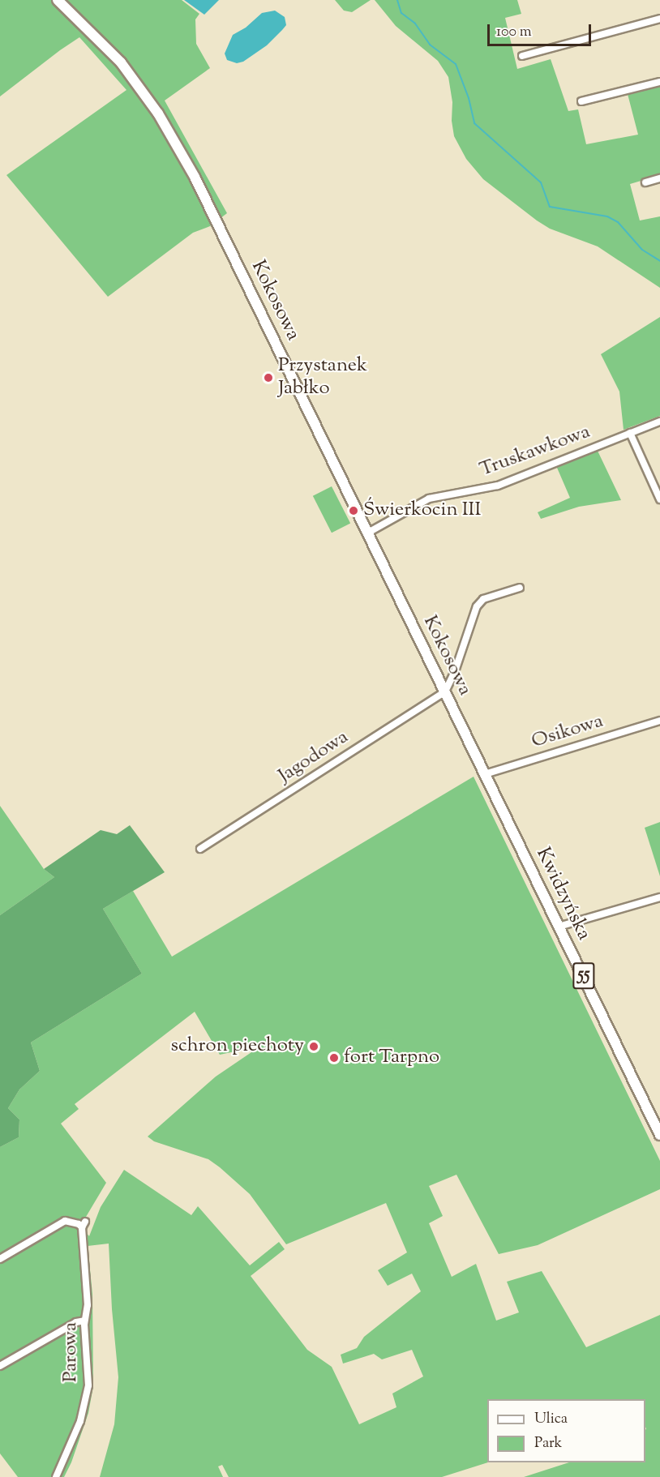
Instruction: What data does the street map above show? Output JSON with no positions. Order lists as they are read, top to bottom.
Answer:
{
  "streets": {
    "main road": ["Kokosowa", "Kwidzyńska", "55"],
    "street": [
      "Truskawkowa",
      "Osikowa",
      "Jagodowa",
      "Parowa"
    ]
  },
  "crossings": [
    ["Kokosowa", "Truskawkowa"],
    ["Kokosowa", "Osikowa"],
    ["Kokosowa", "Jagodowa"],
    ["Kokosowa", "Kwidzyńska"],
    ["Osikowa", "Kwidzyńska"]
  ],
  "places": [
    "Przystanek Jabłko",
    "Świerkocin III",
    "schron piechoty",
    "fort Tarpno"
  ],
  "legend": ["Ulica", "Park"],
  "scale_bar": "100 m"
}
